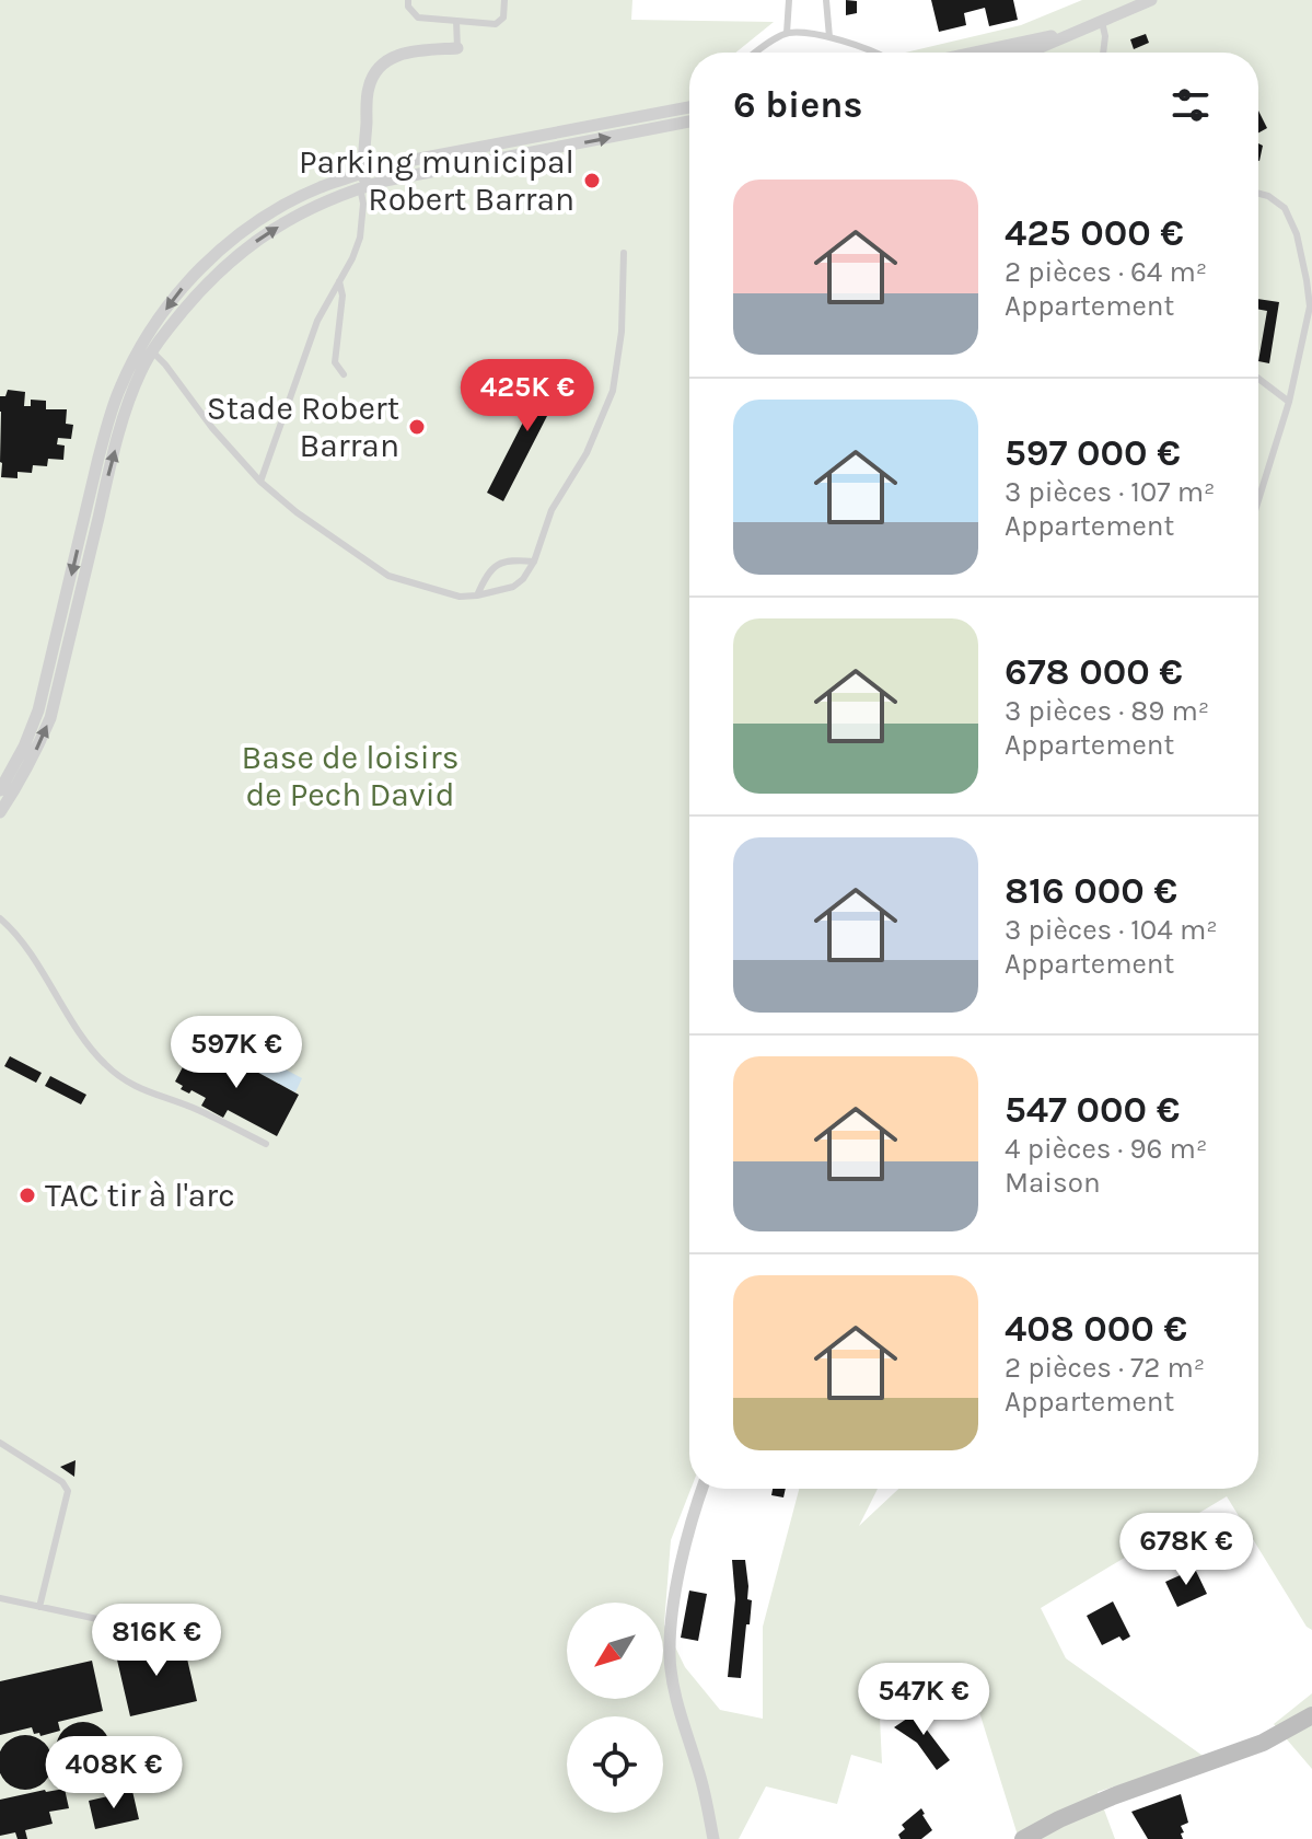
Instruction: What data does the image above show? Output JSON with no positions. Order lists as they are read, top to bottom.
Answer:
{
  "parks": ["Base de loisirs de Pech David"],
  "places": ["Parking municipal Robert Barran", "Stade Robert Barran", "TAC tir à l'arc"],
  "north": "bottom left",
  "page": {
    "heading": "6 biens",
    "list": [
      {
        "name": "425 000 €",
        "note": "2 pièces · 64 m² · Appartement"
      },
      {
        "name": "597 000 €",
        "note": "3 pièces · 107 m² · Appartement"
      },
      {
        "name": "678 000 €",
        "note": "3 pièces · 89 m² · Appartement"
      },
      {
        "name": "816 000 €",
        "note": "3 pièces · 104 m² · Appartement"
      },
      {
        "name": "547 000 €",
        "note": "4 pièces · 96 m² · Maison"
      },
      {
        "name": "408 000 €",
        "note": "2 pièces · 72 m² · Appartement"
      }
    ],
    "price": [
      "425K €",
      "597K €",
      "678K €",
      "816K €",
      "547K €",
      "408K €"
    ]
  }
}
